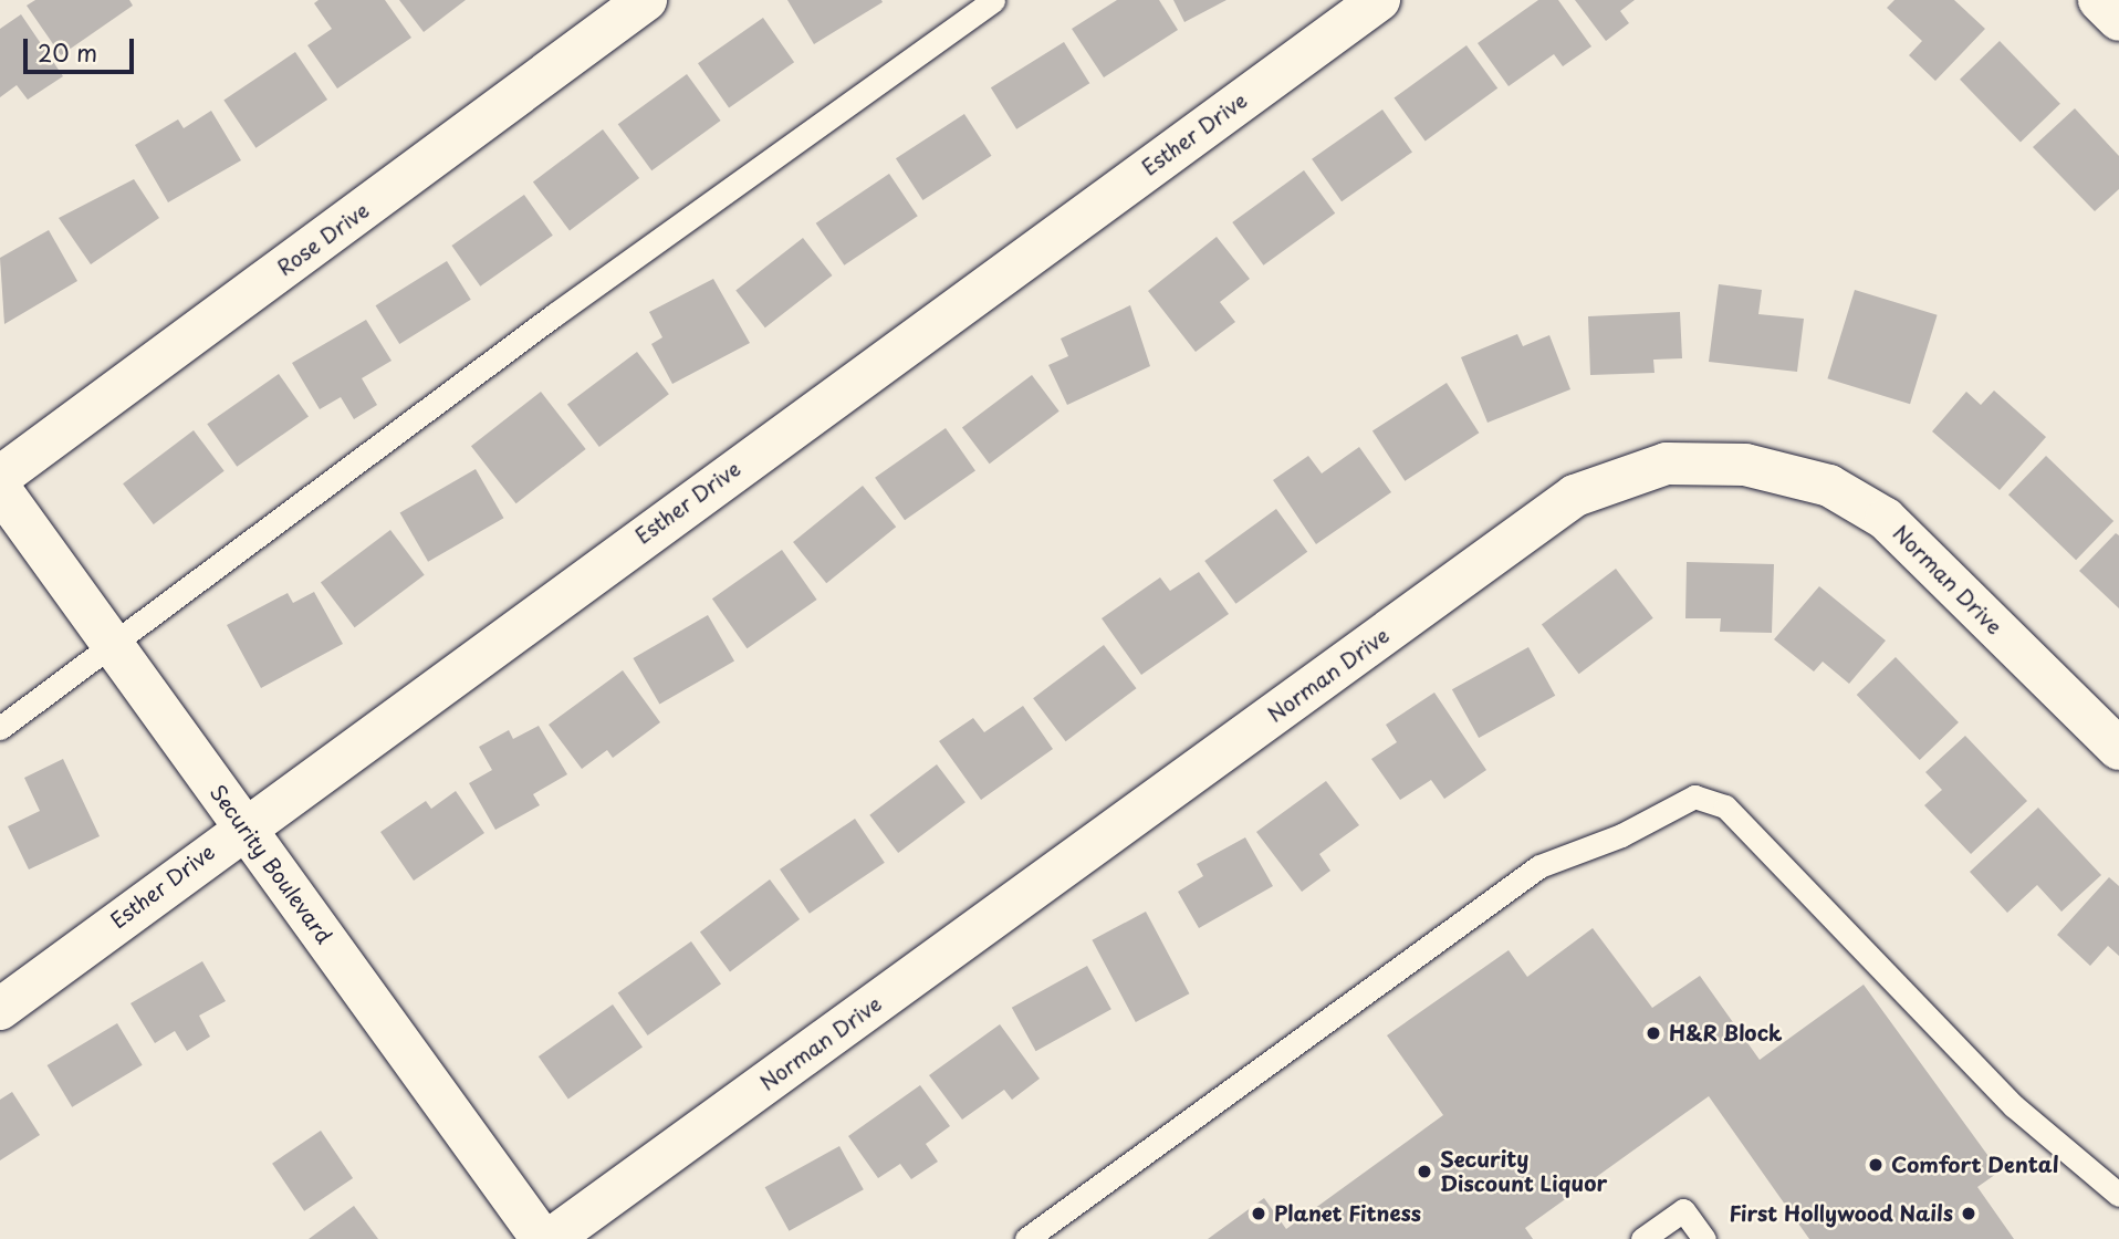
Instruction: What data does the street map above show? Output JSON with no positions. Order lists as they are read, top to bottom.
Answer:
{
  "streets": {
    "street": [
      "Esther Drive",
      "Rose Drive",
      "Norman Drive",
      "Security Boulevard"
    ]
  },
  "crossings": [
    ["Esther Drive", "Security Boulevard"]
  ],
  "places": [
    "H&R Block",
    "Comfort Dental",
    "Security Discount Liquor",
    "Planet Fitness",
    "First Hollywood Nails"
  ],
  "scale_bar": "20 m"
}
